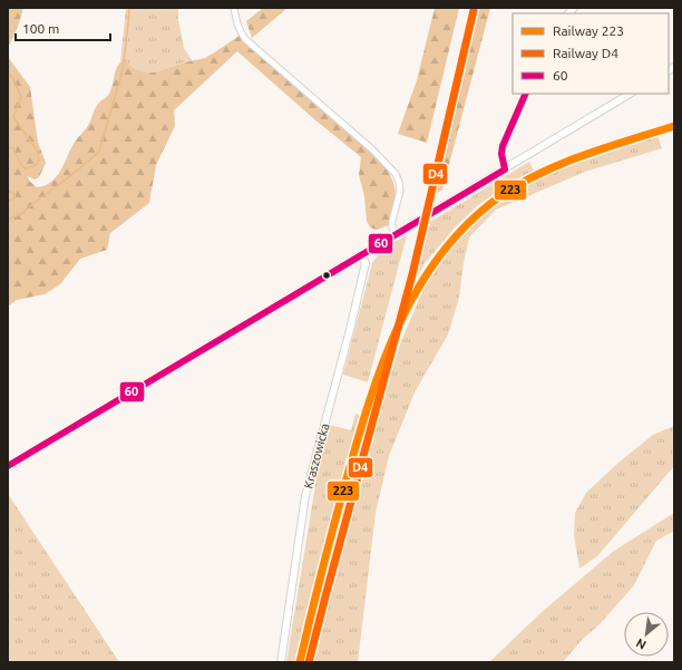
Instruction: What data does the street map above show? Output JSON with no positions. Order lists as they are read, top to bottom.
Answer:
{
  "streets": {
    "street": ["Kraszowicka"]
  },
  "lines": ["rail line D4", "transit line 60", "rail line 223"],
  "legend": ["Railway 223", "Railway D4", "60"],
  "scale_bar": "100 m",
  "north": "bottom left"
}
